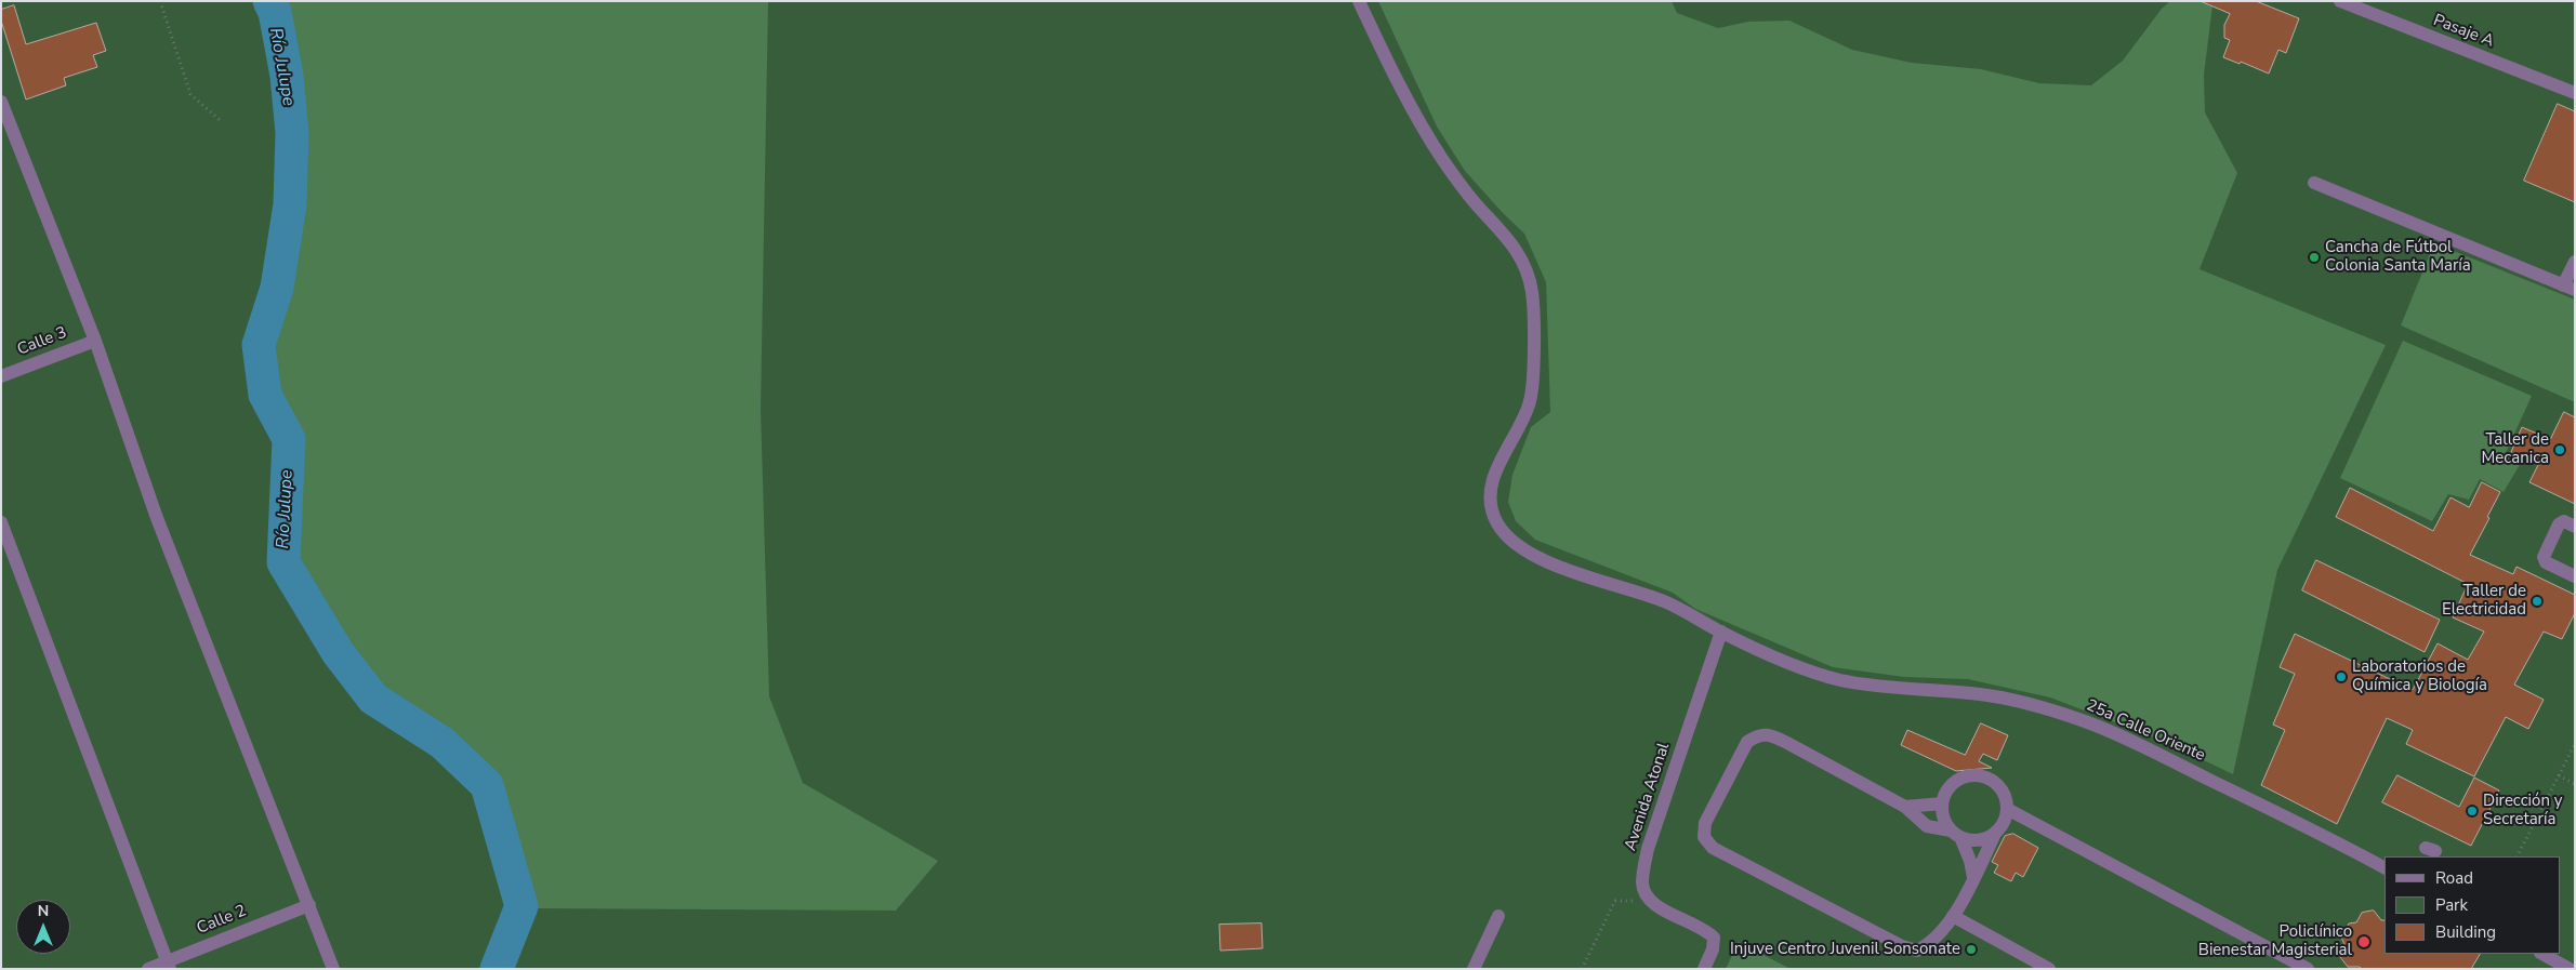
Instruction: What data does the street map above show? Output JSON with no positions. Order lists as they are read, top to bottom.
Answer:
{
  "streets": {
    "street": [
      "Pasaje A",
      "Calle 3",
      "25a Calle Oriente",
      "Avenida Atonal",
      "Calle 2"
    ]
  },
  "crossings": [
    ["25a Calle Oriente", "Avenida Atonal"]
  ],
  "water": ["Río Julupe"],
  "places": [
    "Cancha de Fútbol Colonia Santa María",
    "Taller de Mecanica",
    "Taller de Electricidad",
    "Laboratorios de Química y Biología",
    "Dirección y Secretaría",
    "Policlínico Bienestar Magisterial",
    "Injuve Centro Juvenil Sonsonate"
  ],
  "legend": ["Road", "Park", "Building"],
  "north": "top"
}
